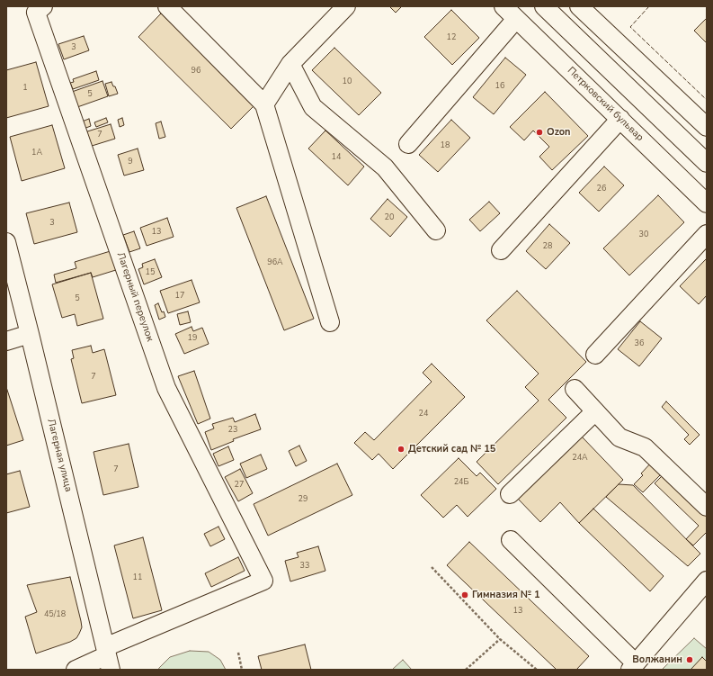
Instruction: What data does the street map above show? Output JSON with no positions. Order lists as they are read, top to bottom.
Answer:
{
  "streets": {
    "street": ["Петрковский бульвар", "Лагерный переулок", "Лагерная улица"]
  },
  "crossings": [
    ["Лагерный переулок", "Лагерная улица"]
  ],
  "places": [
    "Ozon",
    "Детский сад № 15",
    "Гимназия № 1",
    "Волжанин"
  ],
  "house_numbers": [
    "12",
    "3",
    "96",
    "10",
    "16",
    "1",
    "5",
    "7",
    "18",
    "1А",
    "14",
    "9",
    "26",
    "20",
    "3",
    "13",
    "30",
    "28",
    "96А",
    "15",
    "17",
    "5",
    "19",
    "36",
    "7",
    "24",
    "23",
    "24А",
    "7",
    "24Б",
    "27",
    "29",
    "33",
    "11",
    "13",
    "45/18"
  ]
}
